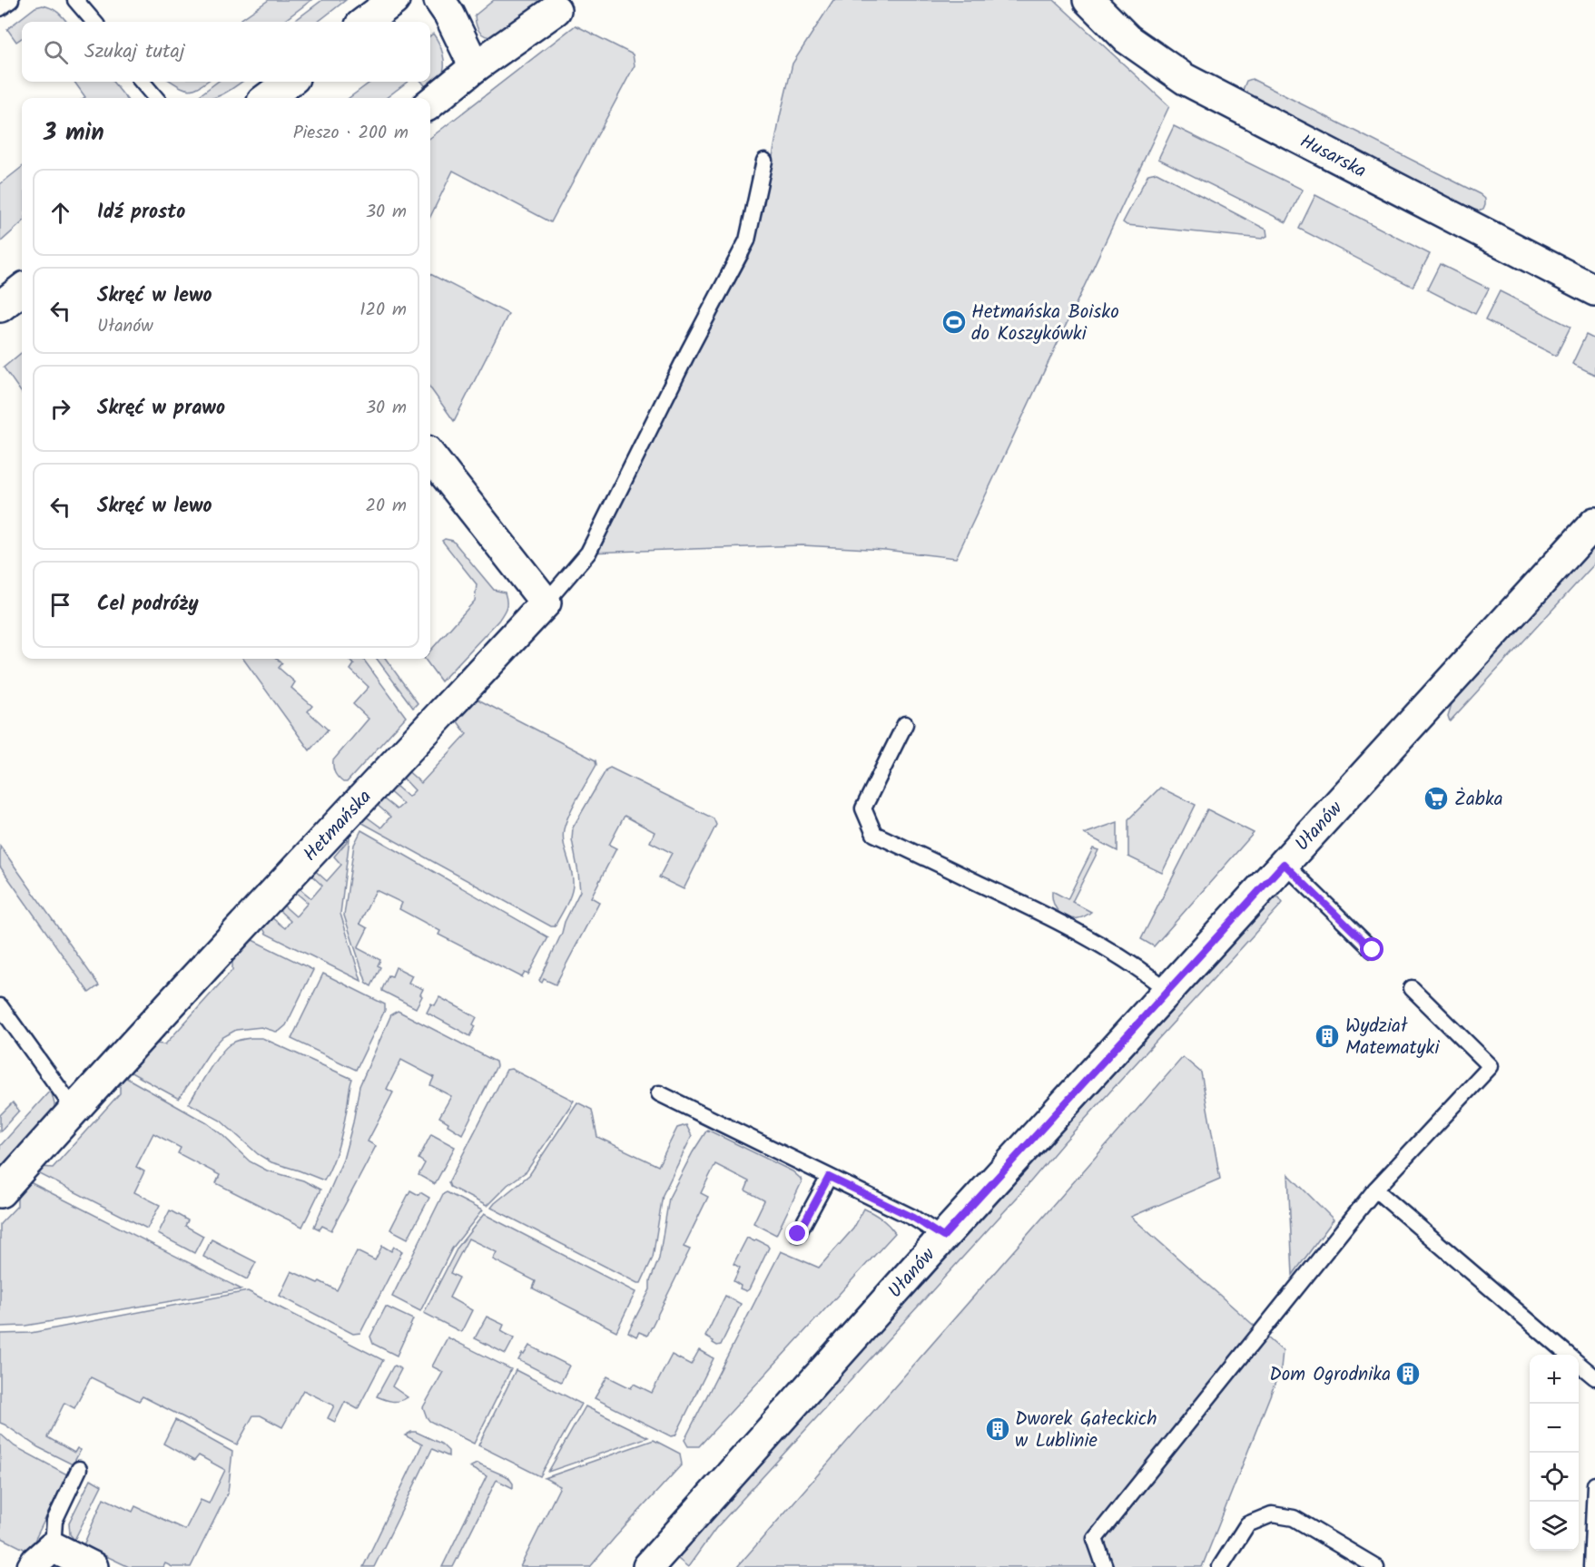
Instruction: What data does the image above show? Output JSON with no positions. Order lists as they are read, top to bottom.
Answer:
{
  "streets": {
    "street": ["Husarska", "Hetmańska", "Ułanów"]
  },
  "places": {
    "sports": ["Hetmańska Boisko do Koszykówki"],
    "supermarket": ["Żabka"],
    "building": ["Wydział Matematyki", "Dom Ogrodnika", "Dworek Gałeckich w Lublinie"]
  },
  "page": {
    "search": "Szukaj tutaj",
    "heading": ["3 min", "Pieszo · 200 m"],
    "list": [
      ["Idź prosto", "30 m"],
      ["Skręć w lewo", "Ułanów", "120 m"],
      ["Skręć w prawo", "30 m"],
      ["Skręć w lewo", "20 m"],
      "Cel podróży"
    ],
    "map_buttons": ["+", "−"]
  }
}
